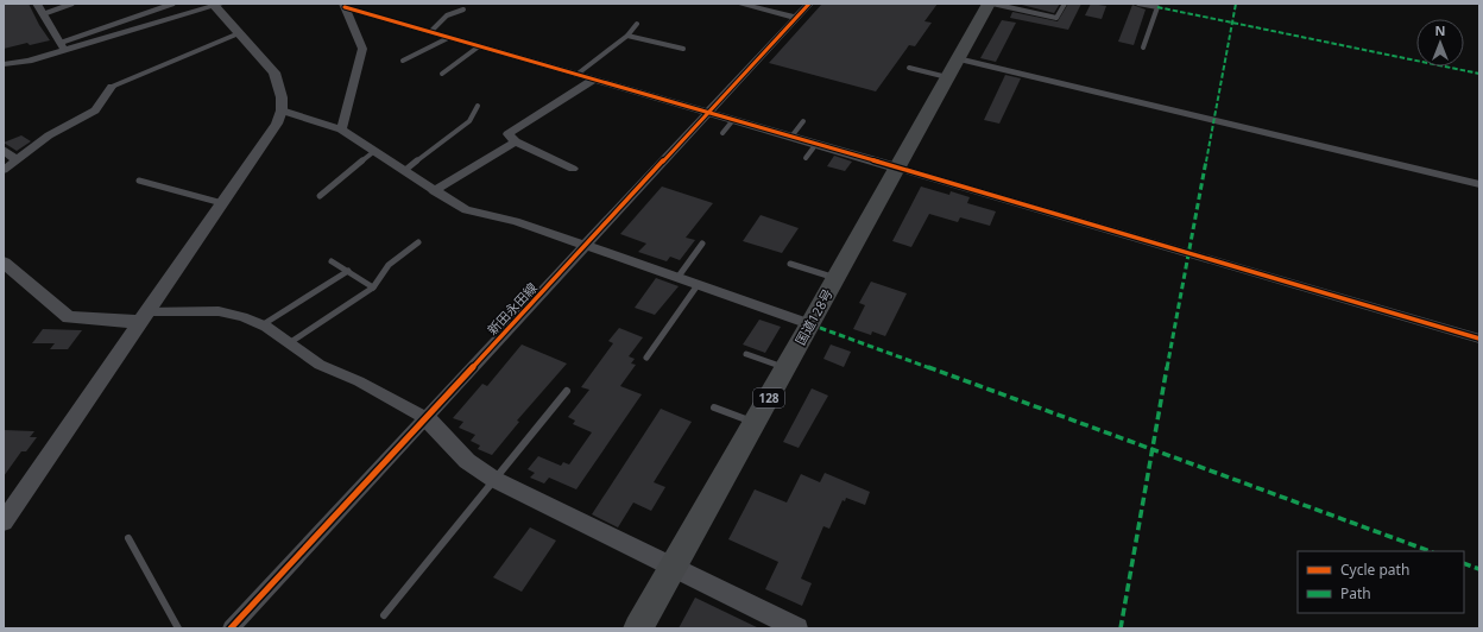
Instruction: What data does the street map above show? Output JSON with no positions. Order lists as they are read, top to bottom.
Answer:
{
  "streets": {
    "highway": ["国道128号", "128"],
    "street": ["新田永田線"]
  },
  "legend": ["Cycle path", "Path"],
  "north": "top"
}
